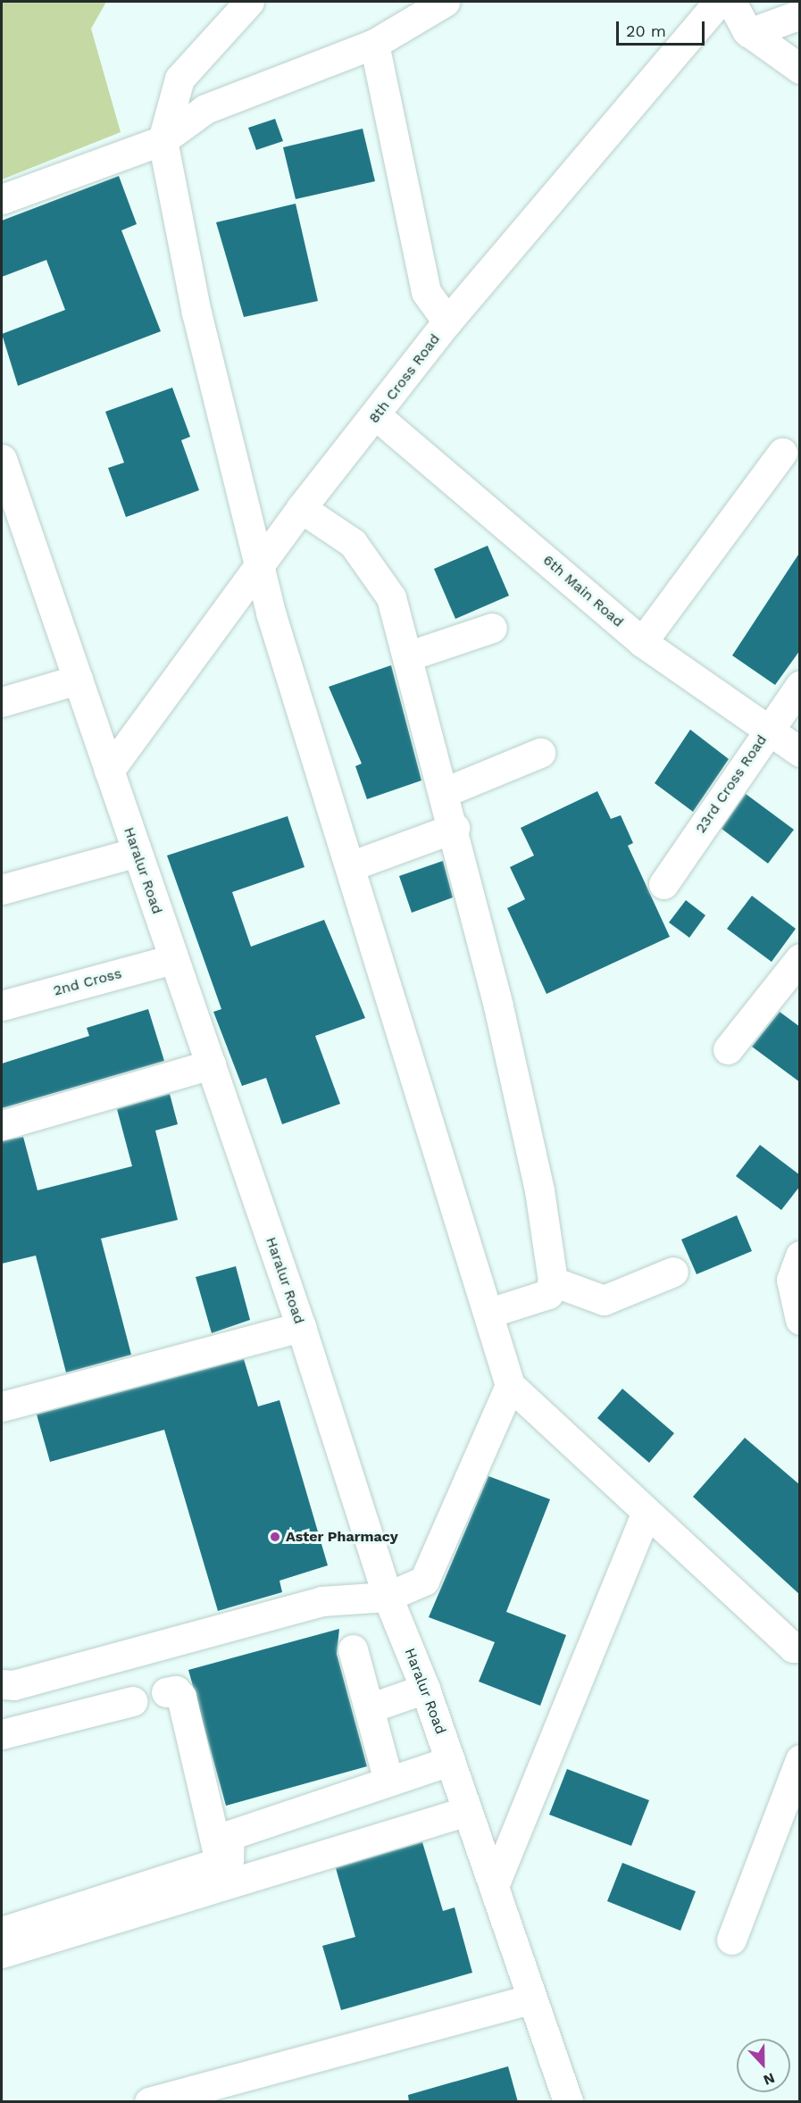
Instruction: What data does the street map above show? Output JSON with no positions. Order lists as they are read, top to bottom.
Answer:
{
  "streets": {
    "street": [
      "8th Cross Road",
      "6th Main Road",
      "23rd Cross Road",
      "Haralur Road",
      "2nd Cross"
    ]
  },
  "crossings": [
    ["8th Cross Road", "6th Main Road"],
    ["8th Cross Road", "Haralur Road"],
    ["6th Main Road", "23rd Cross Road"],
    ["Haralur Road", "2nd Cross"]
  ],
  "places": ["Aster Pharmacy"],
  "scale_bar": "20 m",
  "north": "bottom"
}
